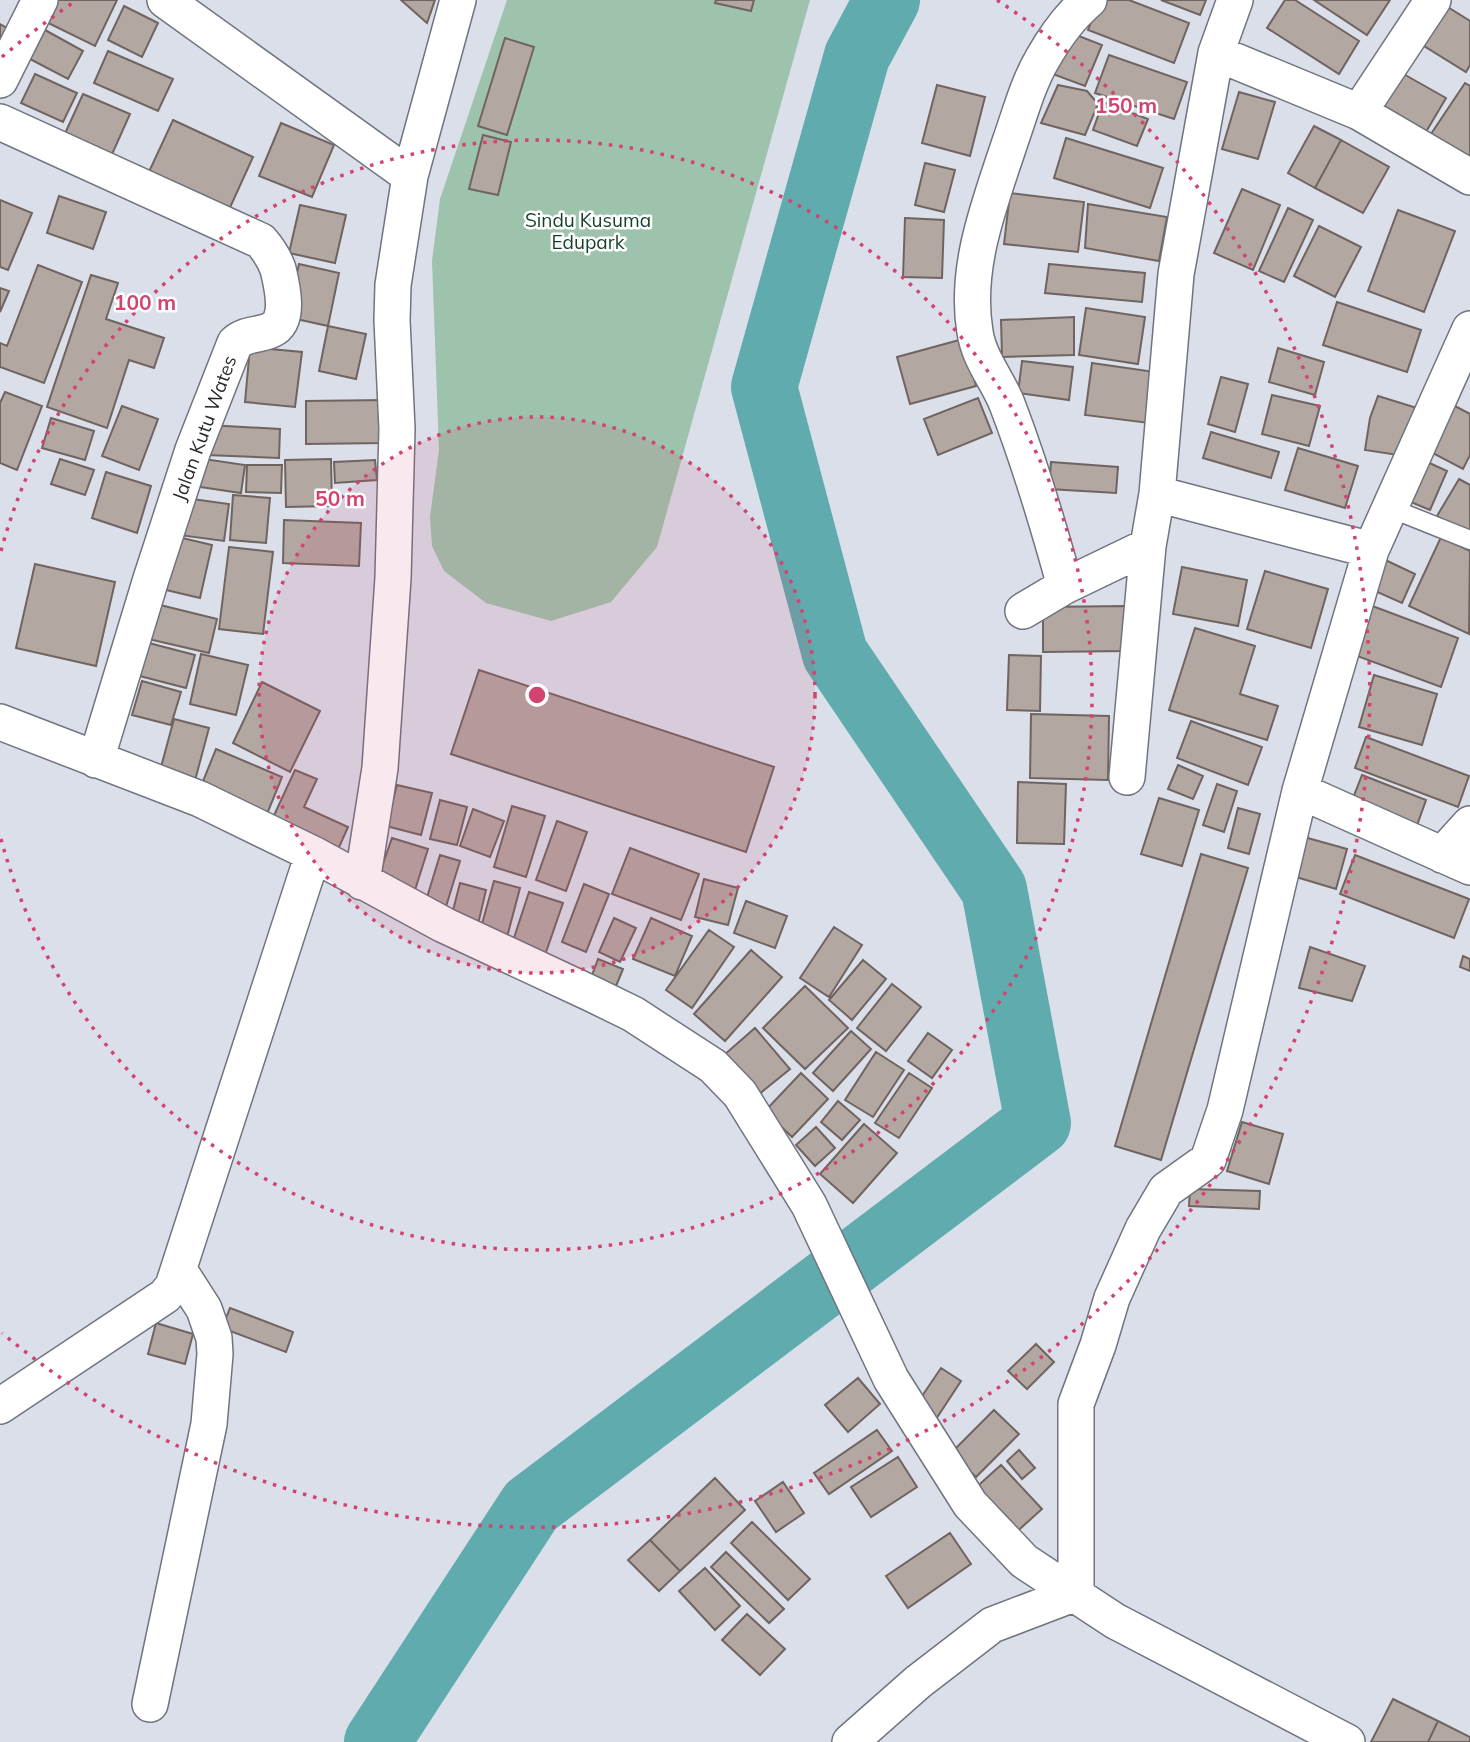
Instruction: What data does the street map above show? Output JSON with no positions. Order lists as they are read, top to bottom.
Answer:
{
  "streets": {
    "street": ["Jalan Kutu Wates"]
  },
  "parks": ["Sindu Kusuma Edupark"],
  "rings": ["150 m", "100 m", "50 m"]
}
